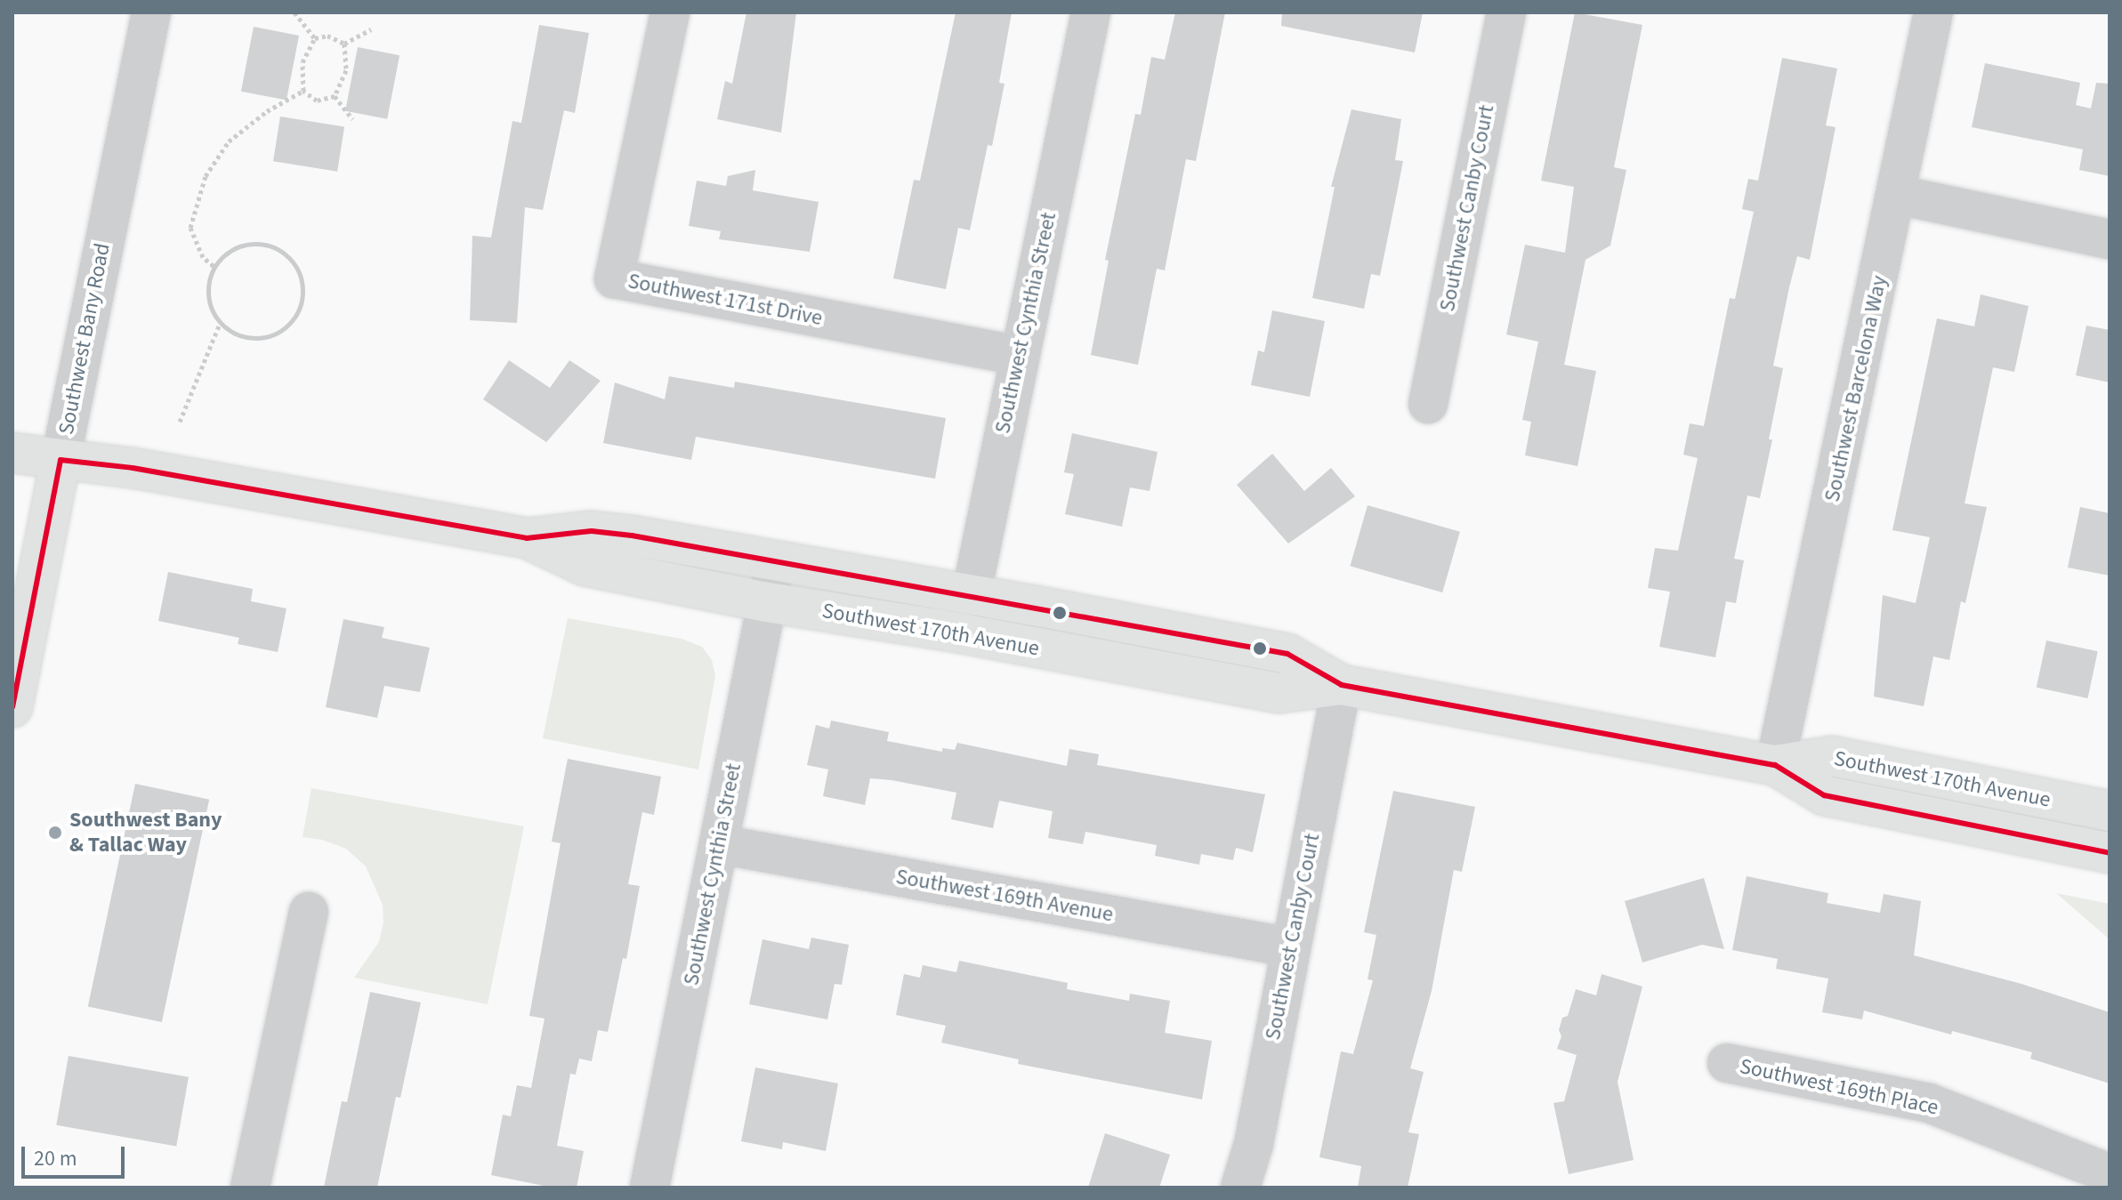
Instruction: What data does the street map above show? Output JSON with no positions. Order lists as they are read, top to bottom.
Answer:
{
  "streets": {
    "main road": ["Southwest Bany Road", "Southwest 170th Avenue"],
    "street": [
      "Southwest Canby Court",
      "Southwest 171st Drive",
      "Southwest Cynthia Street",
      "Southwest Barcelona Way",
      "Southwest 169th Avenue",
      "Southwest 169th Place"
    ]
  },
  "crossings": [
    ["Southwest Canby Court", "Southwest 170th Avenue"],
    ["Southwest Canby Court", "Southwest 169th Avenue"],
    ["Southwest 171st Drive", "Southwest Cynthia Street"],
    ["Southwest Cynthia Street", "Southwest 170th Avenue"],
    ["Southwest Cynthia Street", "Southwest 169th Avenue"],
    ["Southwest Bany Road", "Southwest 170th Avenue"],
    ["Southwest Barcelona Way", "Southwest 170th Avenue"]
  ],
  "places": ["Southwest Bany & Tallac Way"],
  "scale_bar": "20 m"
}
